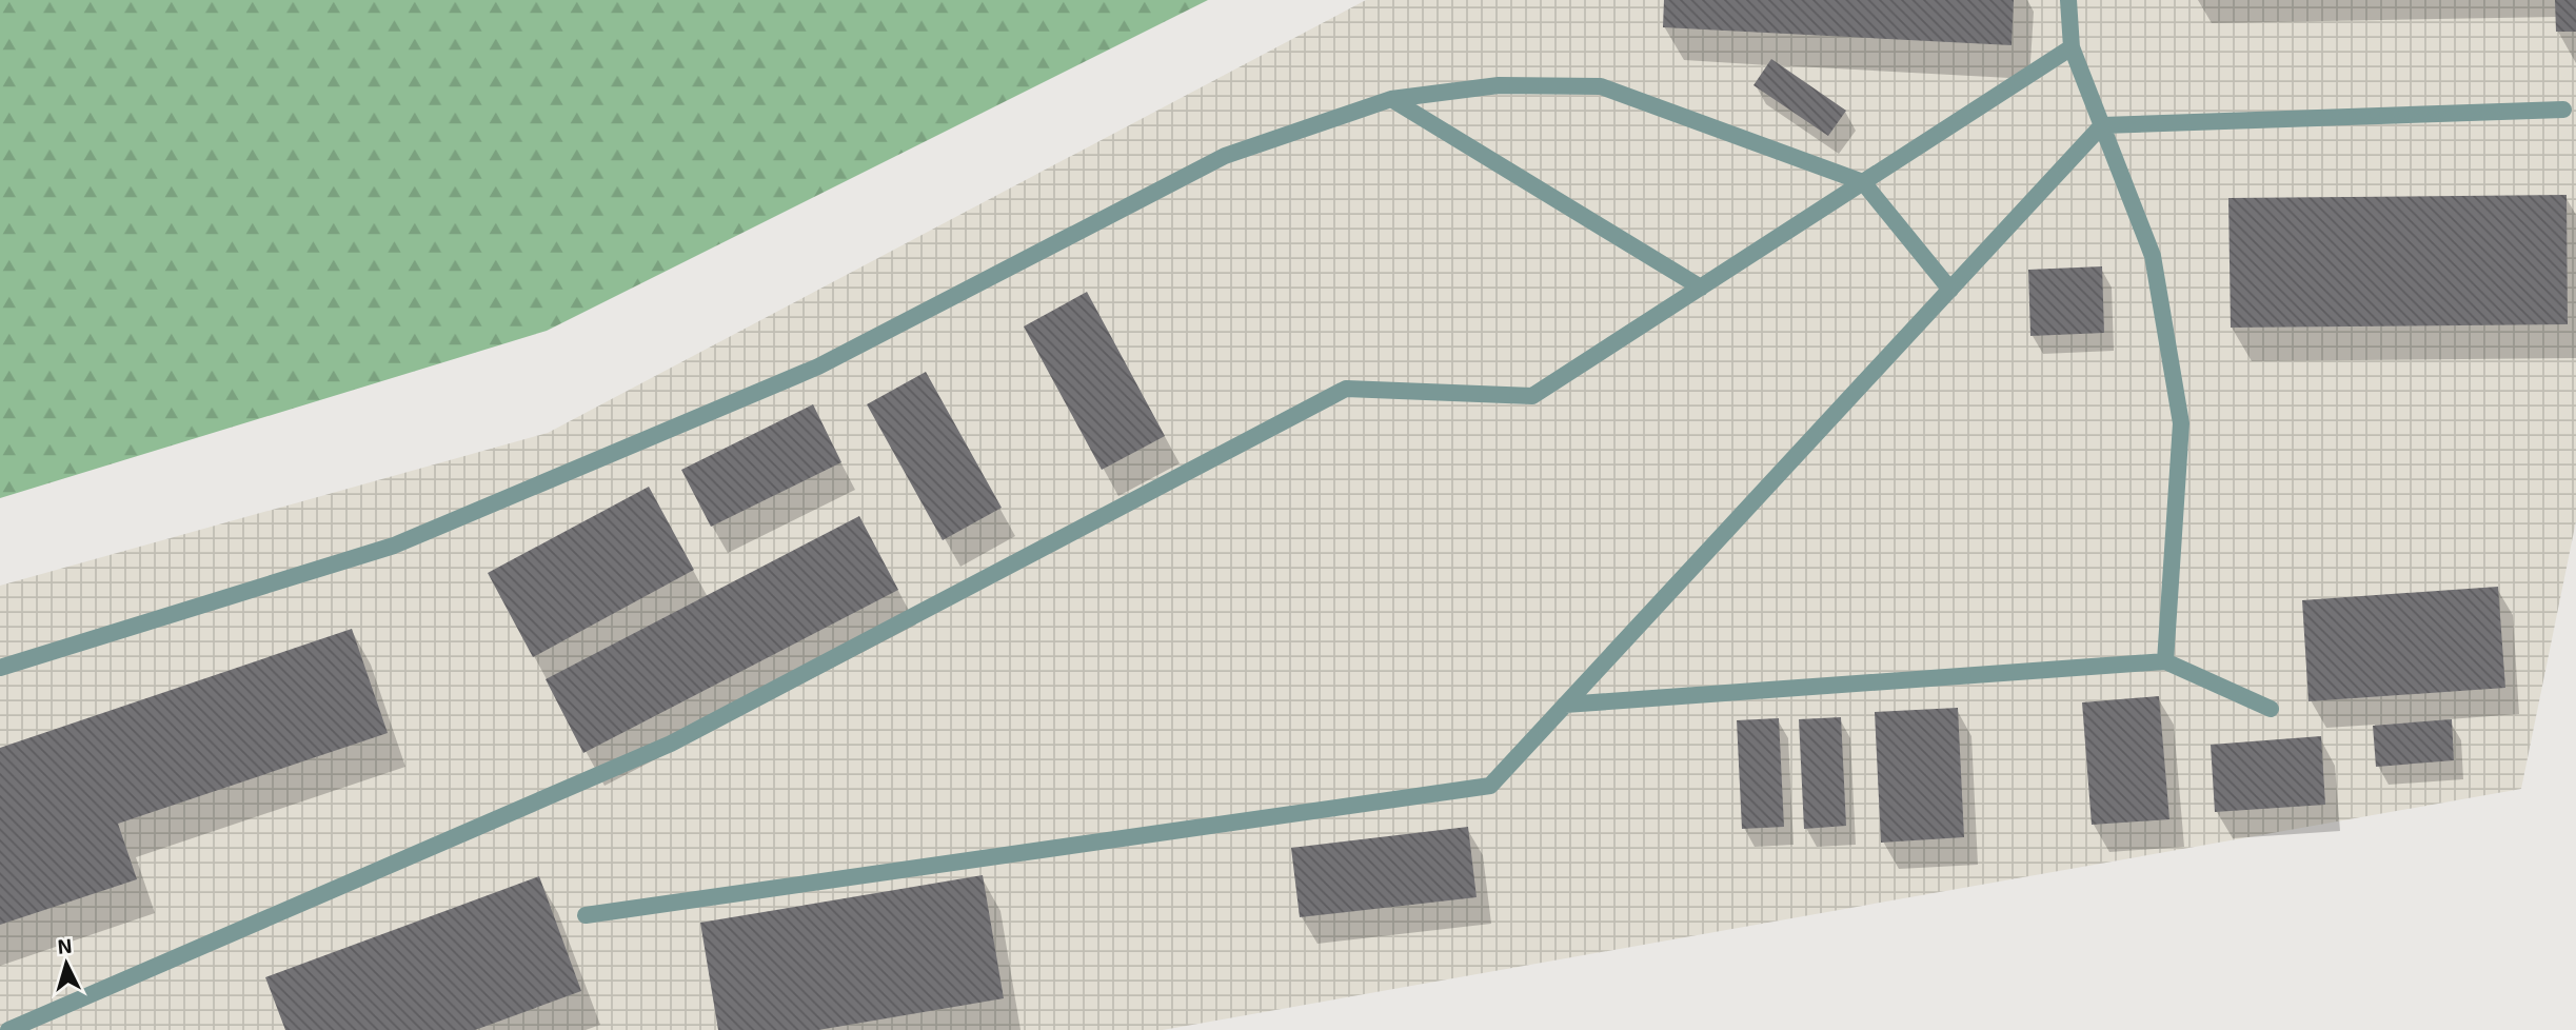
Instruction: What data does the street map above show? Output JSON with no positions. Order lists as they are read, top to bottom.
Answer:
{
  "north": "top"
}
